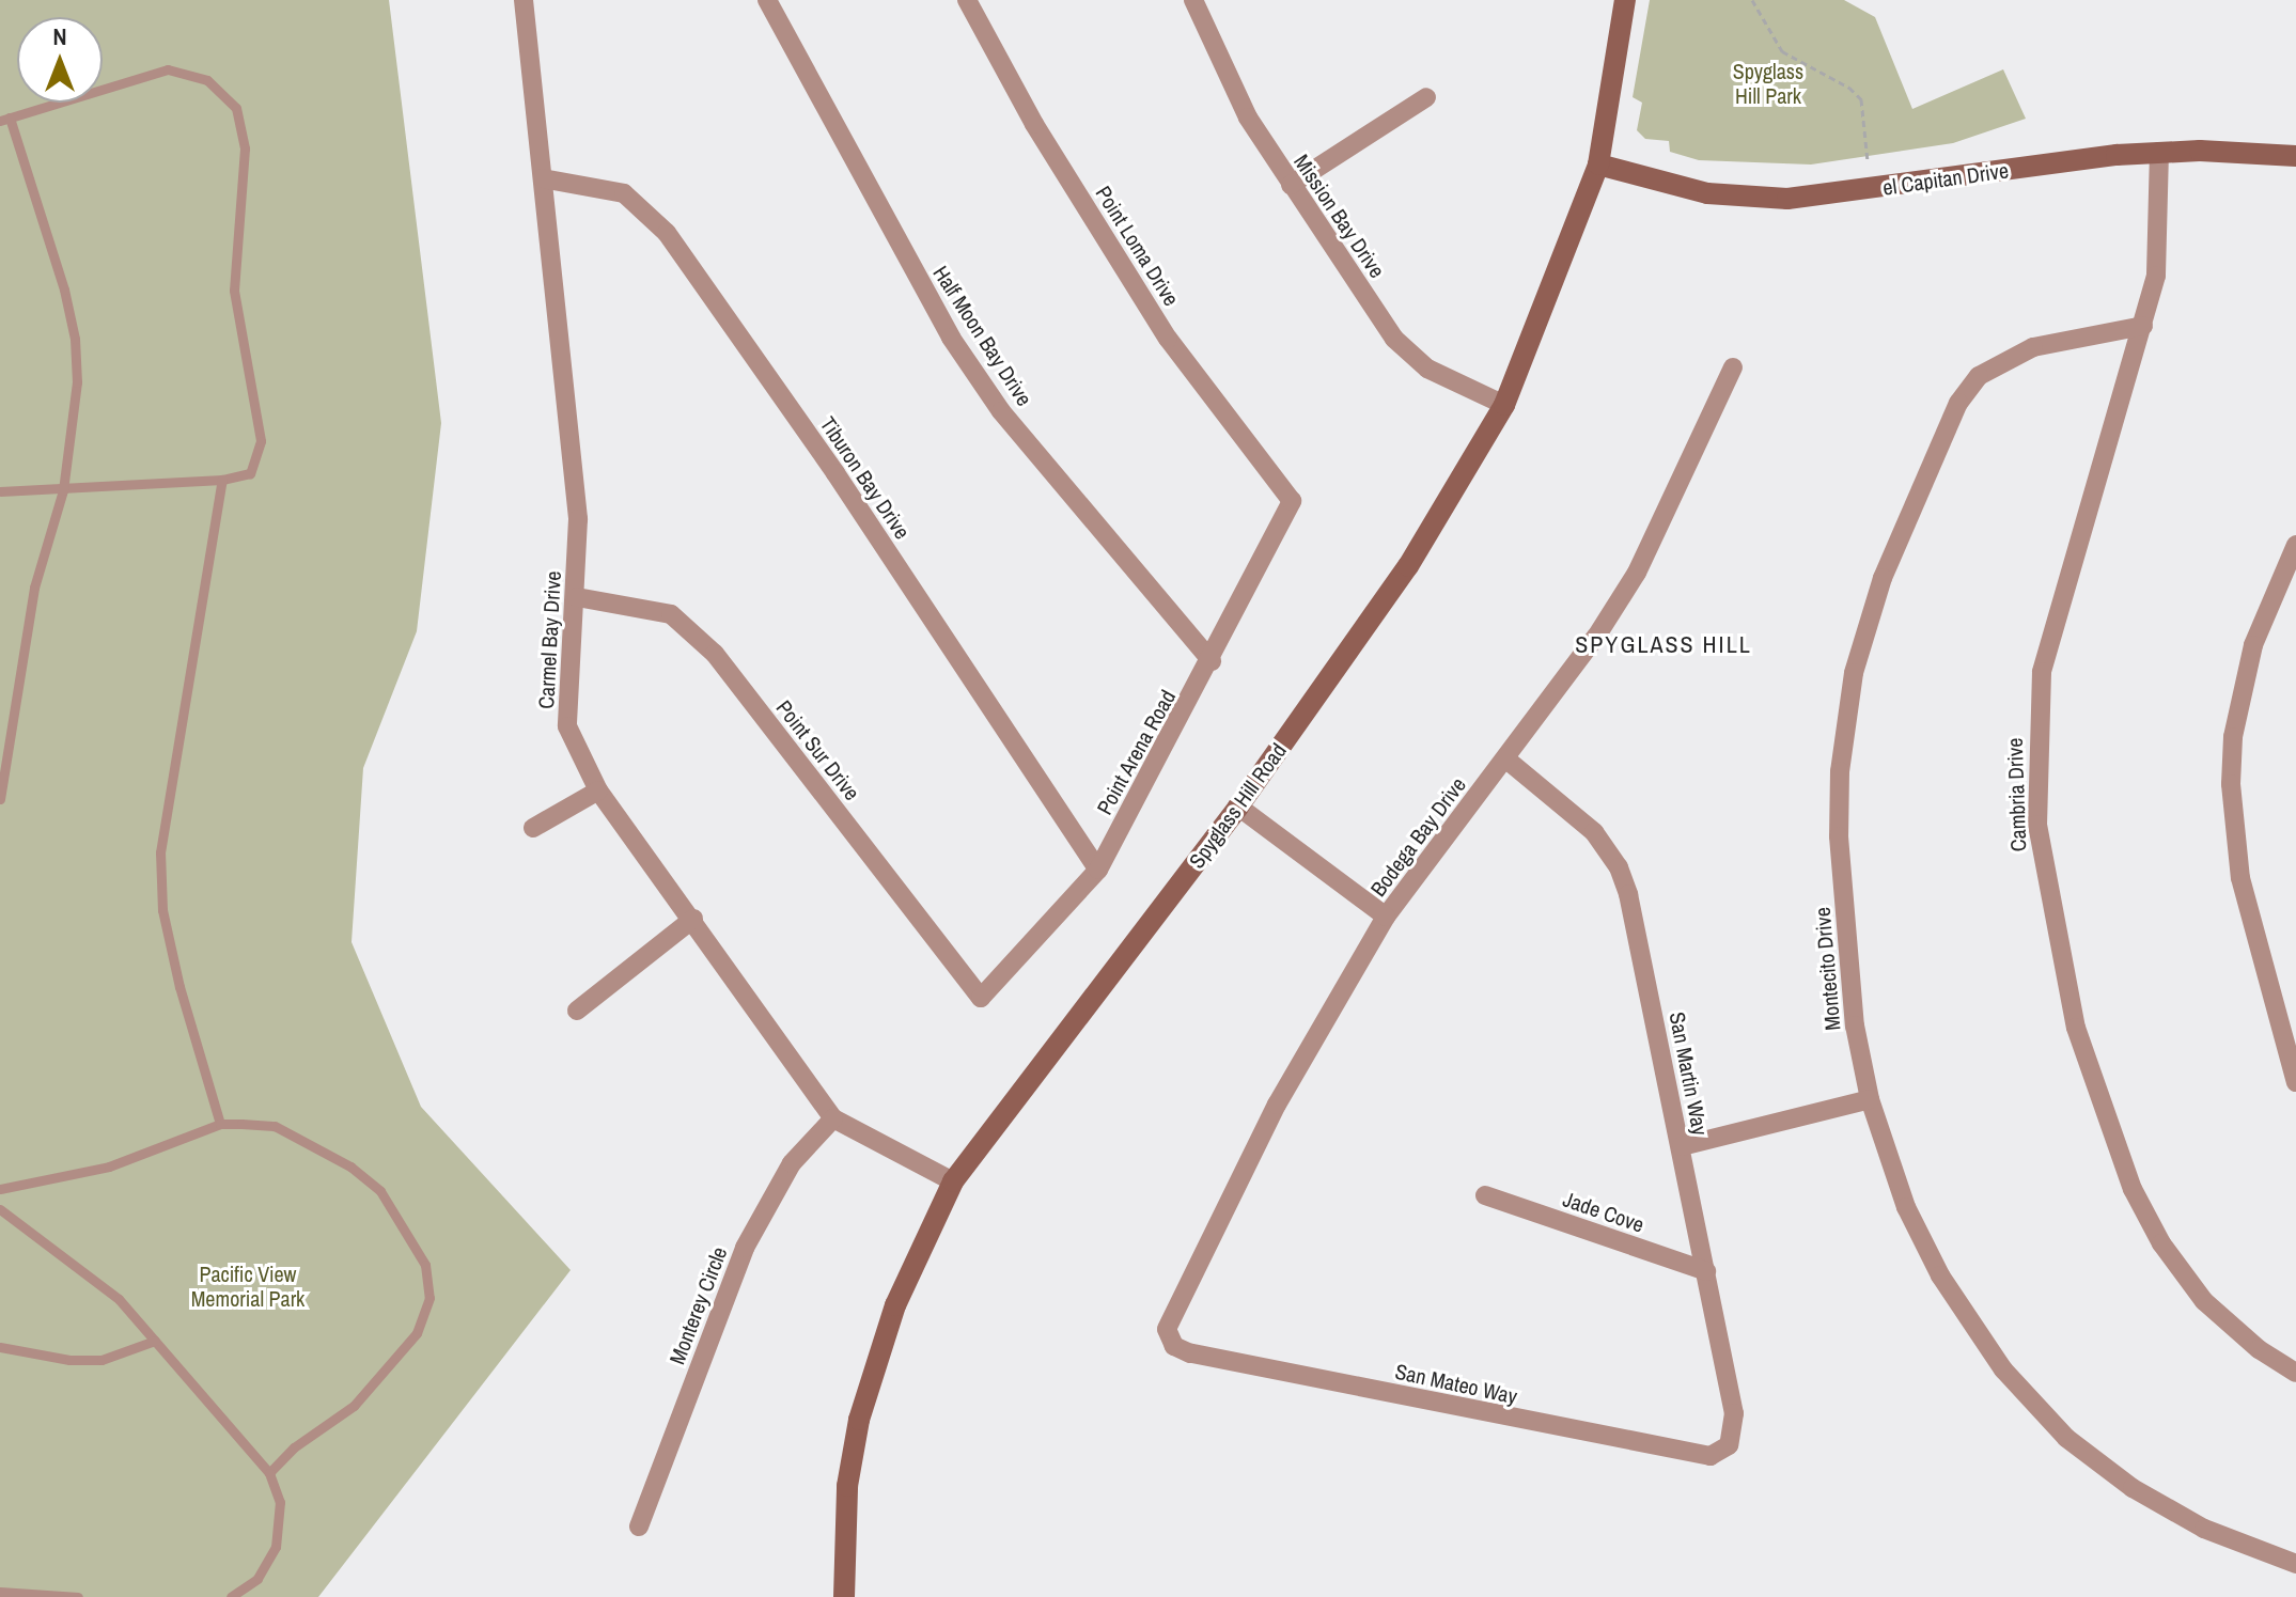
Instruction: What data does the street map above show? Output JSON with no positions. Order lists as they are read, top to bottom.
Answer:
{
  "streets": {
    "main road": ["el Capitan Drive", "Spyglass Hill Road"],
    "street": [
      "Mission Bay Drive",
      "Point Loma Drive",
      "Half Moon Bay Drive",
      "Tiburon Bay Drive",
      "Carmel Bay Drive",
      "Point Sur Drive",
      "Point Arena Road",
      "Cambria Drive",
      "Bodega Bay Drive",
      "Montecito Drive",
      "San Martin Way",
      "Jade Cove",
      "Monterey Circle",
      "San Mateo Way"
    ]
  },
  "crossings": [
    ["el Capitan Drive", "Cambria Drive"],
    ["el Capitan Drive", "Spyglass Hill Road"],
    ["Mission Bay Drive", "Spyglass Hill Road"],
    ["Point Loma Drive", "Point Arena Road"],
    ["Half Moon Bay Drive", "Point Arena Road"],
    ["Tiburon Bay Drive", "Carmel Bay Drive"],
    ["Tiburon Bay Drive", "Point Arena Road"],
    ["Carmel Bay Drive", "Point Sur Drive"],
    ["Carmel Bay Drive", "Spyglass Hill Road"],
    ["Carmel Bay Drive", "Monterey Circle"],
    ["Point Sur Drive", "Point Arena Road"],
    ["Cambria Drive", "Montecito Drive"],
    ["Bodega Bay Drive", "San Martin Way"],
    ["Bodega Bay Drive", "San Mateo Way"],
    ["San Martin Way", "Jade Cove"],
    ["San Martin Way", "San Mateo Way"]
  ],
  "districts": ["SPYGLASS HILL"],
  "parks": ["Spyglass Hill Park", "Pacific View Memorial Park"],
  "north": "top"
}
